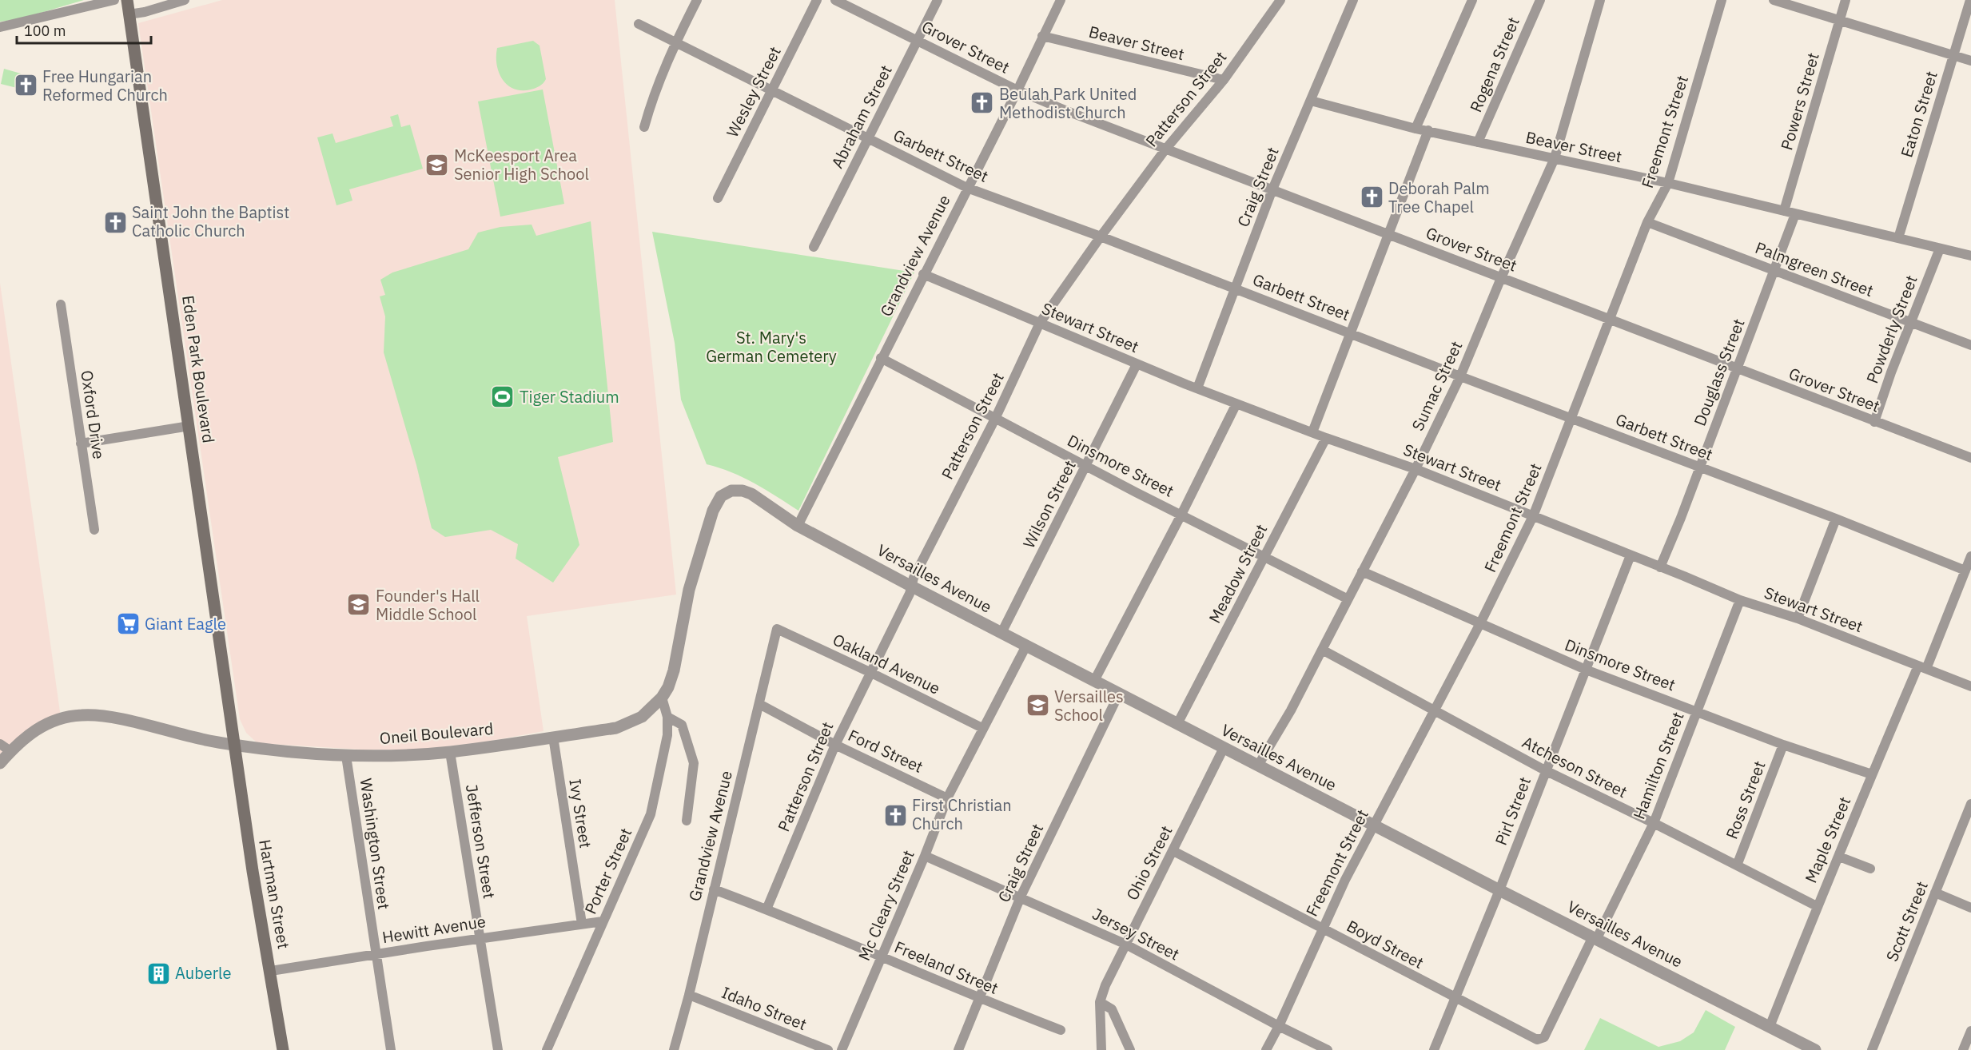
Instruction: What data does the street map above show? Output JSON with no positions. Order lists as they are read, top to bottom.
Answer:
{
  "streets": {
    "main road": ["Eden Park Boulevard", "Hartman Street"],
    "street": [
      "Beaver Street",
      "Grover Street",
      "Rogena Street",
      "Wesley Street",
      "Patterson Street",
      "Powers Street",
      "Eaton Street",
      "Abraham Street",
      "Freemont Street",
      "Garbett Street",
      "Craig Street",
      "Grandview Avenue",
      "Palmgreen Street",
      "Stewart Street",
      "Powderly Street",
      "Douglass Street",
      "Sumac Street",
      "Oxford Drive",
      "Dinsmore Street",
      "Wilson Street",
      "Meadow Street",
      "Versailles Avenue",
      "Oakland Avenue",
      "Oneil Boulevard",
      "Ford Street",
      "Hamilton Street",
      "Atcheson Street",
      "Ross Street",
      "Pirl Street",
      "Ivy Street",
      "Maple Street",
      "Jefferson Street",
      "Washington Street",
      "Ohio Street",
      "Porter Street",
      "Mc Cleary Street",
      "Scott Street",
      "Hewitt Avenue",
      "Jersey Street",
      "Boyd Street",
      "Freeland Street",
      "Idaho Street"
    ]
  },
  "crossings": [
    ["Beaver Street", "Rogena Street"],
    ["Beaver Street", "Patterson Street"],
    ["Beaver Street", "Powers Street"],
    ["Beaver Street", "Eaton Street"],
    ["Beaver Street", "Freemont Street"],
    ["Beaver Street", "Craig Street"],
    ["Beaver Street", "Grandview Avenue"],
    ["Beaver Street", "Powderly Street"],
    ["Beaver Street", "Douglass Street"],
    ["Beaver Street", "Sumac Street"],
    ["Grover Street", "Patterson Street"],
    ["Grover Street", "Abraham Street"],
    ["Grover Street", "Freemont Street"],
    ["Grover Street", "Craig Street"],
    ["Grover Street", "Grandview Avenue"],
    ["Grover Street", "Powderly Street"],
    ["Grover Street", "Douglass Street"],
    ["Grover Street", "Sumac Street"],
    ["Wesley Street", "Garbett Street"],
    ["Patterson Street", "Garbett Street"],
    ["Patterson Street", "Stewart Street"],
    ["Patterson Street", "Dinsmore Street"],
    ["Patterson Street", "Versailles Avenue"],
    ["Patterson Street", "Oakland Avenue"],
    ["Patterson Street", "Ford Street"],
    ["Patterson Street", "Freeland Street"],
    ["Abraham Street", "Garbett Street"],
    ["Freemont Street", "Garbett Street"],
    ["Freemont Street", "Palmgreen Street"],
    ["Freemont Street", "Stewart Street"],
    ["Freemont Street", "Dinsmore Street"],
    ["Freemont Street", "Versailles Avenue"],
    ["Freemont Street", "Atcheson Street"],
    ["Freemont Street", "Jersey Street"],
    ["Freemont Street", "Boyd Street"],
    ["Garbett Street", "Craig Street"],
    ["Garbett Street", "Grandview Avenue"],
    ["Garbett Street", "Douglass Street"],
    ["Garbett Street", "Sumac Street"],
    ["Garbett Street", "Maple Street"],
    ["Craig Street", "Stewart Street"],
    ["Craig Street", "Versailles Avenue"],
    ["Craig Street", "Jersey Street"],
    ["Craig Street", "Freeland Street"],
    ["Grandview Avenue", "Stewart Street"],
    ["Grandview Avenue", "Dinsmore Street"],
    ["Grandview Avenue", "Versailles Avenue"],
    ["Grandview Avenue", "Oakland Avenue"],
    ["Grandview Avenue", "Ford Street"],
    ["Grandview Avenue", "Freeland Street"],
    ["Grandview Avenue", "Idaho Street"],
    ["Palmgreen Street", "Powderly Street"],
    ["Palmgreen Street", "Douglass Street"],
    ["Stewart Street", "Douglass Street"],
    ["Stewart Street", "Sumac Street"],
    ["Stewart Street", "Wilson Street"],
    ["Stewart Street", "Meadow Street"],
    ["Stewart Street", "Hamilton Street"],
    ["Stewart Street", "Pirl Street"],
    ["Stewart Street", "Maple Street"],
    ["Eden Park Boulevard", "Oneil Boulevard"],
    ["Eden Park Boulevard", "Hartman Street"],
    ["Sumac Street", "Dinsmore Street"],
    ["Sumac Street", "Versailles Avenue"],
    ["Sumac Street", "Atcheson Street"],
    ["Dinsmore Street", "Wilson Street"],
    ["Dinsmore Street", "Meadow Street"],
    ["Dinsmore Street", "Hamilton Street"],
    ["Dinsmore Street", "Ross Street"],
    ["Dinsmore Street", "Pirl Street"],
    ["Dinsmore Street", "Maple Street"],
    ["Wilson Street", "Versailles Avenue"],
    ["Meadow Street", "Versailles Avenue"],
    ["Versailles Avenue", "Oneil Boulevard"],
    ["Versailles Avenue", "Hamilton Street"],
    ["Versailles Avenue", "Pirl Street"],
    ["Versailles Avenue", "Maple Street"],
    ["Versailles Avenue", "Ohio Street"],
    ["Versailles Avenue", "Mc Cleary Street"],
    ["Oakland Avenue", "Mc Cleary Street"],
    ["Oneil Boulevard", "Ivy Street"],
    ["Oneil Boulevard", "Jefferson Street"],
    ["Oneil Boulevard", "Washington Street"],
    ["Oneil Boulevard", "Porter Street"],
    ["Oneil Boulevard", "Hartman Street"],
    ["Ford Street", "Mc Cleary Street"],
    ["Hamilton Street", "Atcheson Street"],
    ["Hamilton Street", "Boyd Street"],
    ["Atcheson Street", "Ross Street"],
    ["Atcheson Street", "Pirl Street"],
    ["Atcheson Street", "Maple Street"],
    ["Pirl Street", "Boyd Street"],
    ["Ivy Street", "Hewitt Avenue"],
    ["Jefferson Street", "Hewitt Avenue"],
    ["Washington Street", "Hewitt Avenue"],
    ["Ohio Street", "Jersey Street"],
    ["Ohio Street", "Boyd Street"],
    ["Porter Street", "Hewitt Avenue"],
    ["Hartman Street", "Hewitt Avenue"],
    ["Mc Cleary Street", "Jersey Street"],
    ["Mc Cleary Street", "Freeland Street"]
  ],
  "parks": ["St. Mary's German Cemetery"],
  "places": {
    "church": [
      "Free Hungarian Reformed Church",
      "Beulah Park United Methodist Church",
      "Deborah Palm Tree Chapel",
      "Saint John the Baptist Catholic Church",
      "First Christian Church"
    ],
    "school or university": ["McKeesport Area Senior High School", "Founder's Hall Middle School", "Versailles School"],
    "sports": ["Tiger Stadium"],
    "supermarket": ["Giant Eagle"],
    "building": ["Auberle"]
  },
  "scale_bar": "100 m"
}
